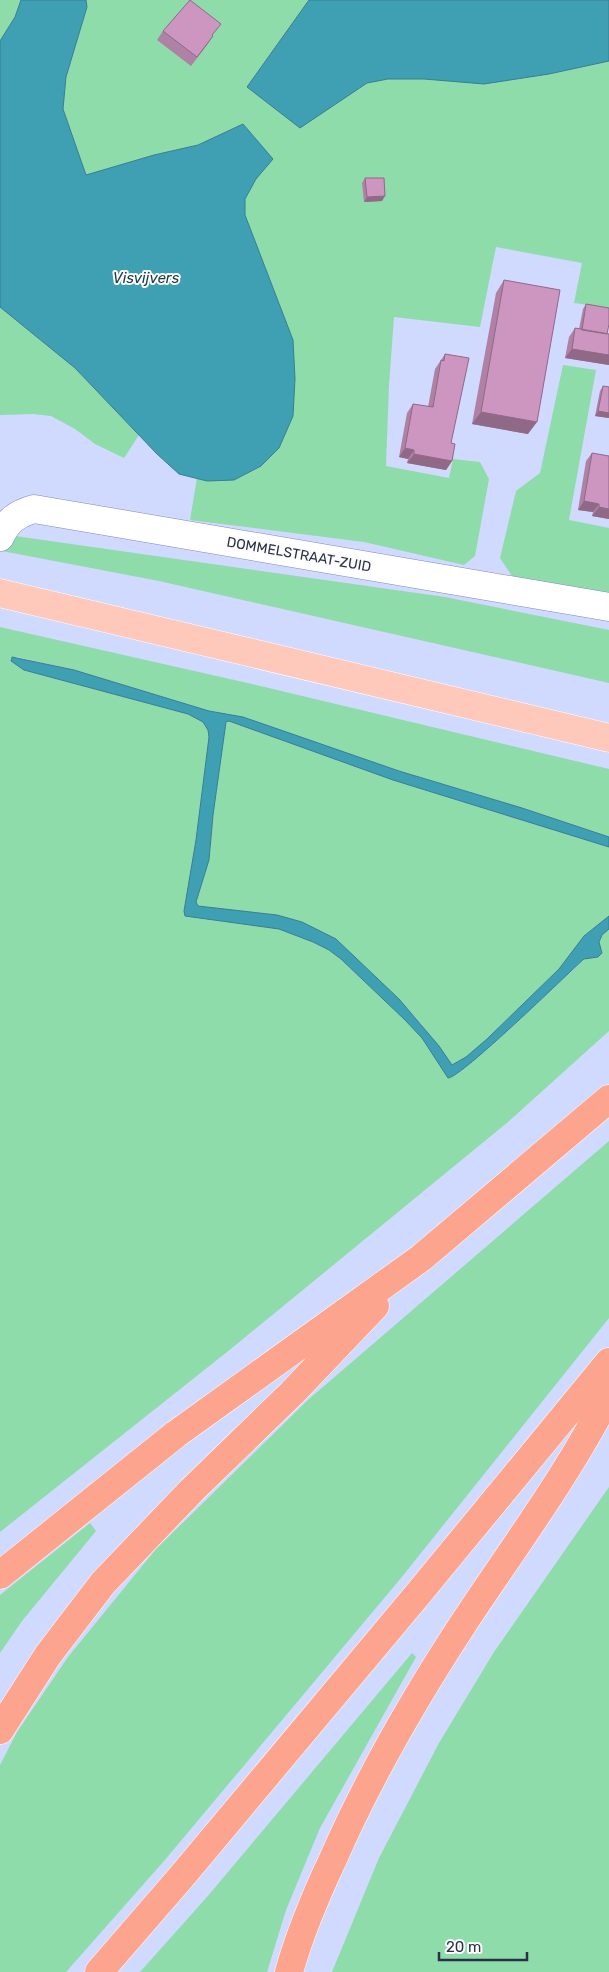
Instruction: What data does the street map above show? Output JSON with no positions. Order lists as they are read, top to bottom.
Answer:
{
  "streets": {
    "street": ["DOMMELSTRAAT-ZUID"]
  },
  "water": ["Visvijvers"],
  "scale_bar": "20 m"
}
